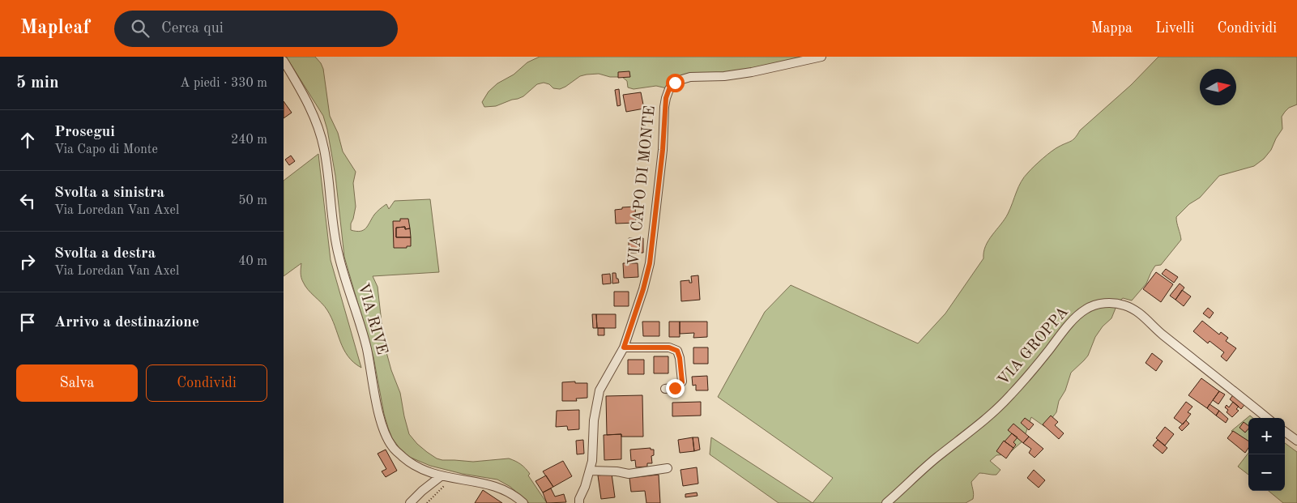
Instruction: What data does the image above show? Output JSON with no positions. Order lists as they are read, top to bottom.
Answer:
{
  "streets": {
    "street": ["VIA CAPO DI MONTE", "VIA RIVE", "VIA GROPPA"]
  },
  "north": "right",
  "page": {
    "header": "Mapleaf",
    "search": "Cerca qui",
    "nav": ["Mappa", "Livelli", "Condividi"],
    "heading": ["5 min", "A piedi · 330 m"],
    "list": [
      ["Prosegui", "Via Capo di Monte", "240 m"],
      ["Svolta a sinistra", "Via Loredan Van Axel", "50 m"],
      ["Svolta a destra", "Via Loredan Van Axel", "40 m"],
      "Arrivo a destinazione"
    ],
    "buttons": ["Salva", "Condividi"],
    "map_buttons": ["+", "−"]
  }
}
